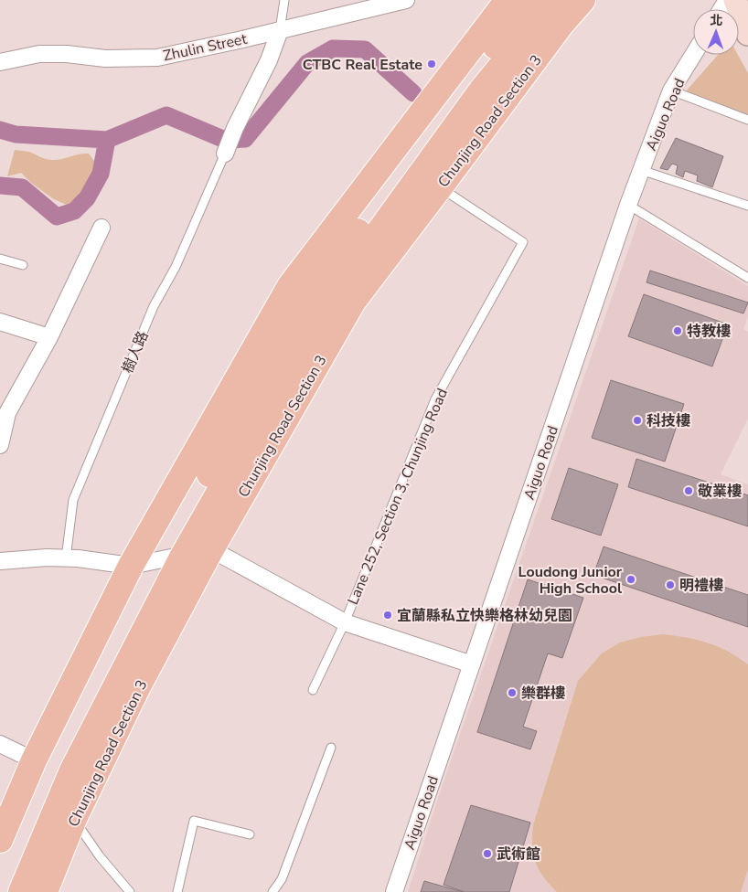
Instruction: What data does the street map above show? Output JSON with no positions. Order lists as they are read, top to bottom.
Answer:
{
  "streets": {
    "main road": ["Chunjing Road Section 3"],
    "street": ["Zhulin Street", "Aiguo Road"],
    "lane": ["樹人路", "Lane 252, Section 3, Chunjing Road"]
  },
  "crossings": [
    ["Chunjing Road Section 3", "Lane 252, Section 3, Chunjing Road"]
  ],
  "places": [
    "CTBC Real Estate",
    "特教樓",
    "科技樓",
    "敬業樓",
    "Loudong Junior High School",
    "明禮樓",
    "宜蘭縣私立快樂格林幼兒園",
    "樂群樓",
    "武術館"
  ],
  "north": "top"
}
